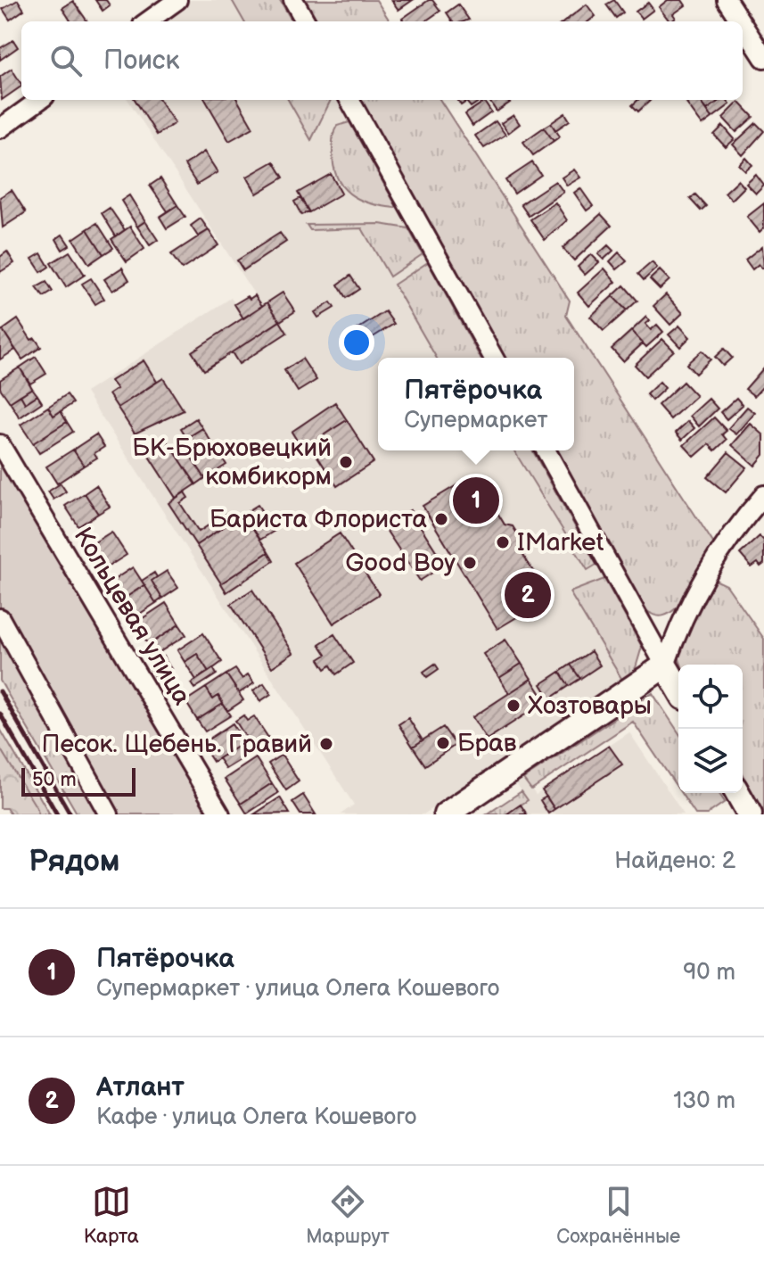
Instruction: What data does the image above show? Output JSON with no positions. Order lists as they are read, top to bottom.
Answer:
{
  "streets": {
    "street": ["Кольцевая улица"]
  },
  "places": [
    "БК-Брюховецкий комбикорм",
    "Бариста Флориста",
    "IMarket",
    "Good Boy",
    "Хозтовары",
    "Брав",
    "Песок. Щебень. Гравий"
  ],
  "scale_bar": "50 m",
  "page": {
    "search": "Поиск",
    "popup": ["Пятёрочка", "Супермаркет"],
    "pins": ["1", "2"],
    "scale": "50 m",
    "heading": ["Рядом", "Найдено: 2"],
    "list": [
      {
        "mark": "1",
        "name": "Пятёрочка",
        "note": "Супермаркет · улица Олега Кошевого",
        "value": "90 m"
      },
      {
        "mark": "2",
        "name": "Атлант",
        "note": "Кафе · улица Олега Кошевого",
        "value": "130 m"
      }
    ],
    "nav": ["Карта", "Маршрут", "Сохранённые"]
  }
}
